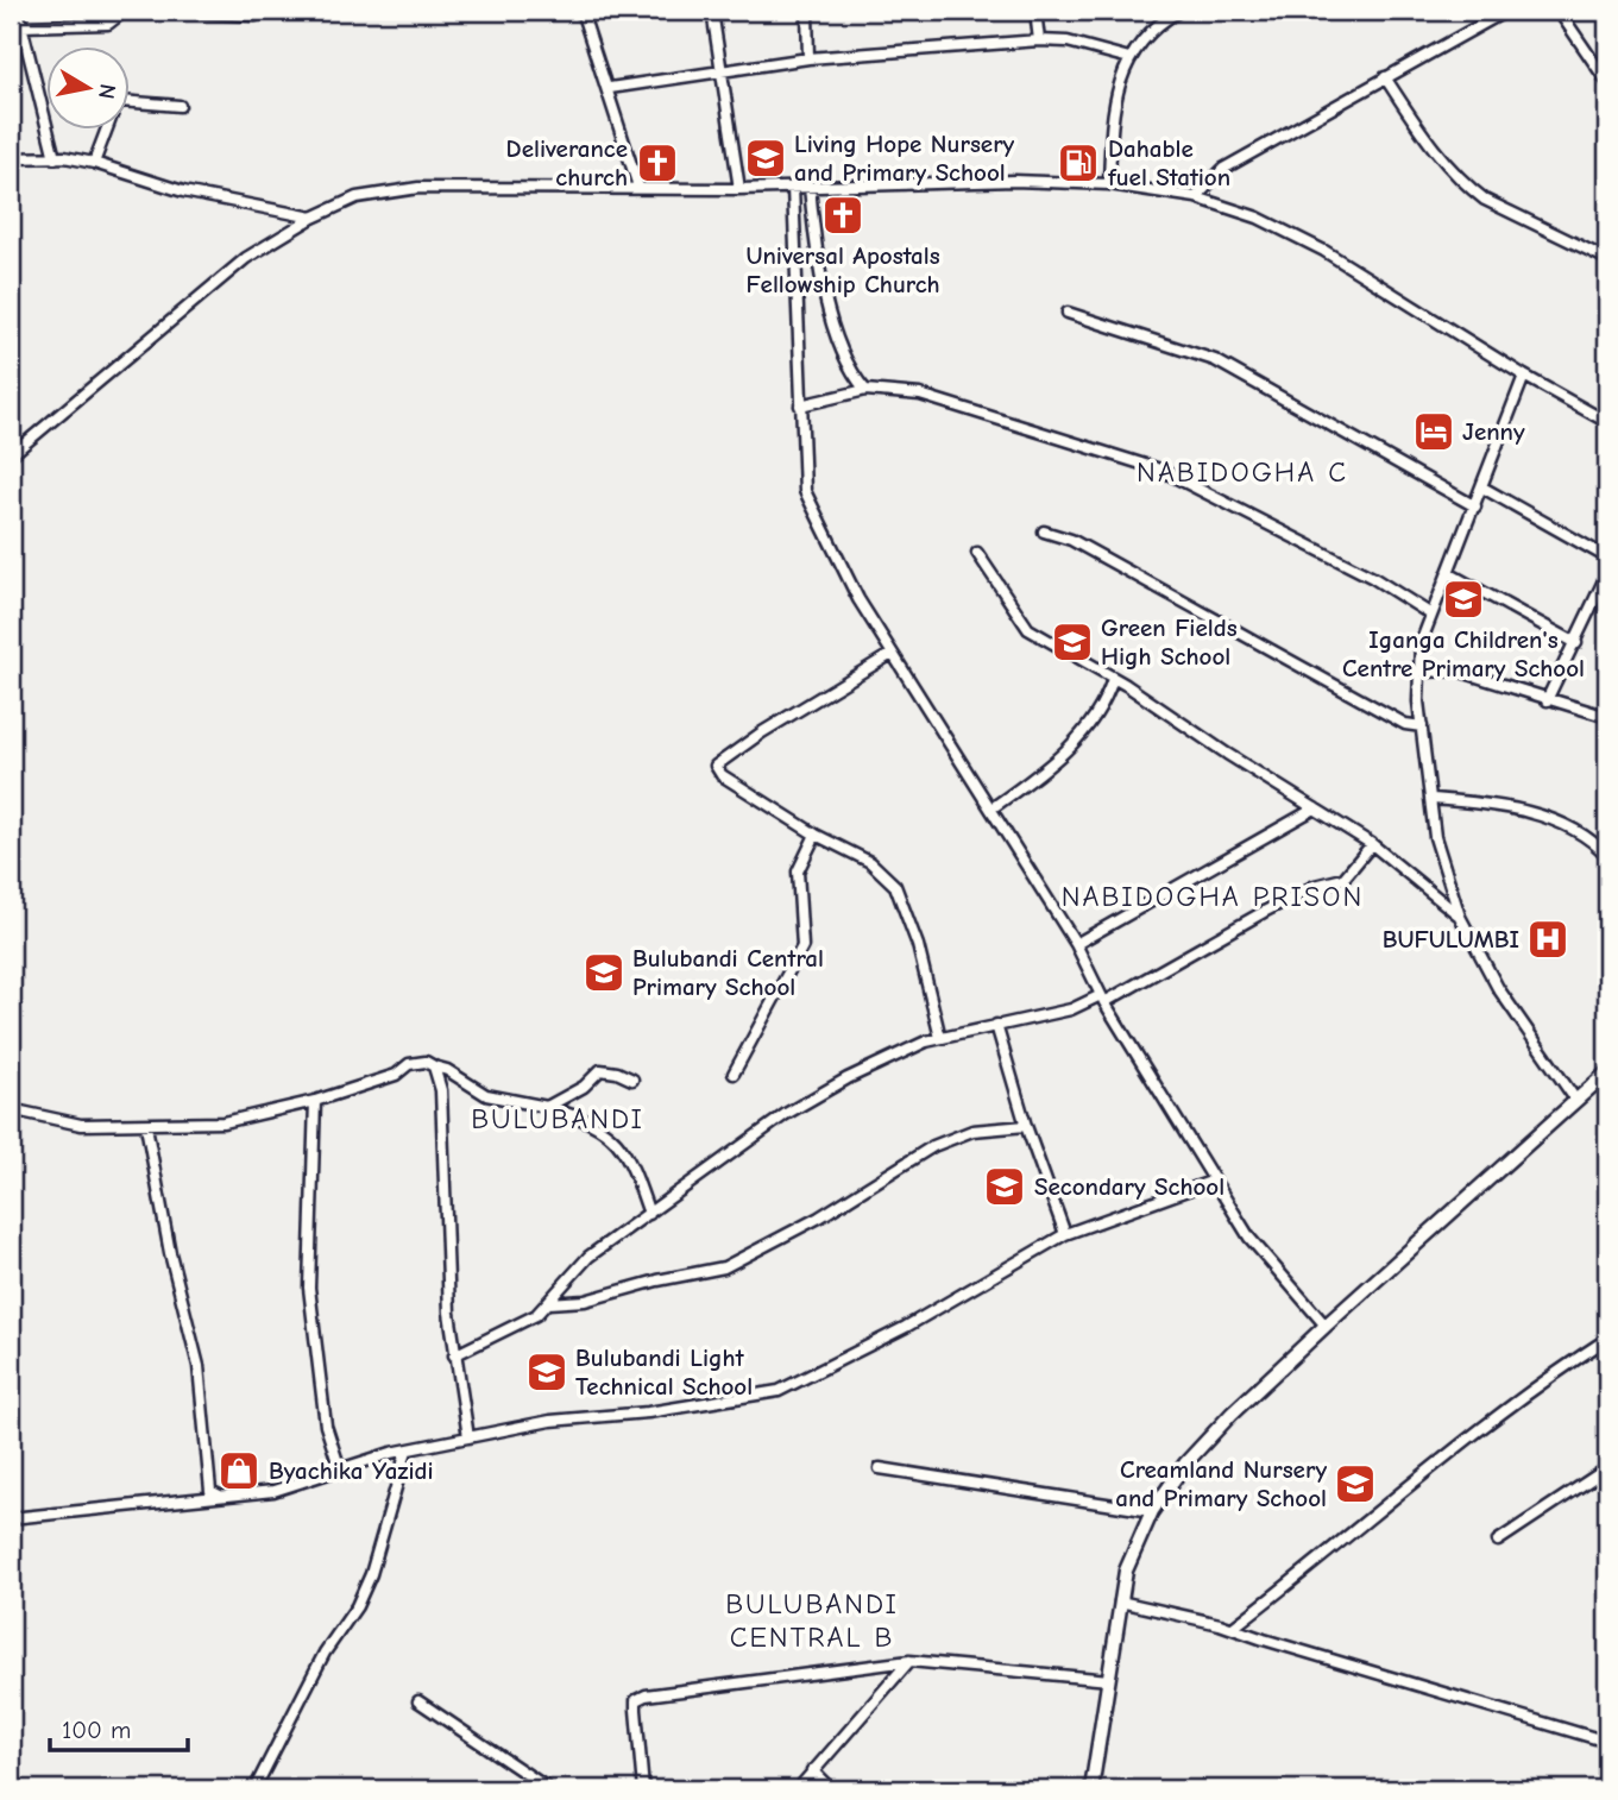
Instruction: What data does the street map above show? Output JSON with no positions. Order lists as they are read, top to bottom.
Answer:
{
  "districts": [
    "NABIDOGHA C",
    "NABIDOGHA PRISON",
    "BULUBANDI",
    "BULUBANDI CENTRAL B"
  ],
  "places": {
    "school or university": [
      "Living Hope Nursery and Primary School",
      "Iganga Children's Centre Primary School",
      "Green Fields High School",
      "Bulubandi Central Primary School",
      "Secondary School",
      "Bulubandi Light Technical School",
      "Creamland Nursery and Primary School"
    ],
    "church": ["Deliverance church", "Universal Apostals Fellowship Church"],
    "fuel station": ["Dahable fuel Station"],
    "hotel": ["Jenny"],
    "hospital": ["BUFULUMBI"],
    "shop": ["Byachika Yazidi"]
  },
  "scale_bar": "100 m",
  "north": "right"
}
